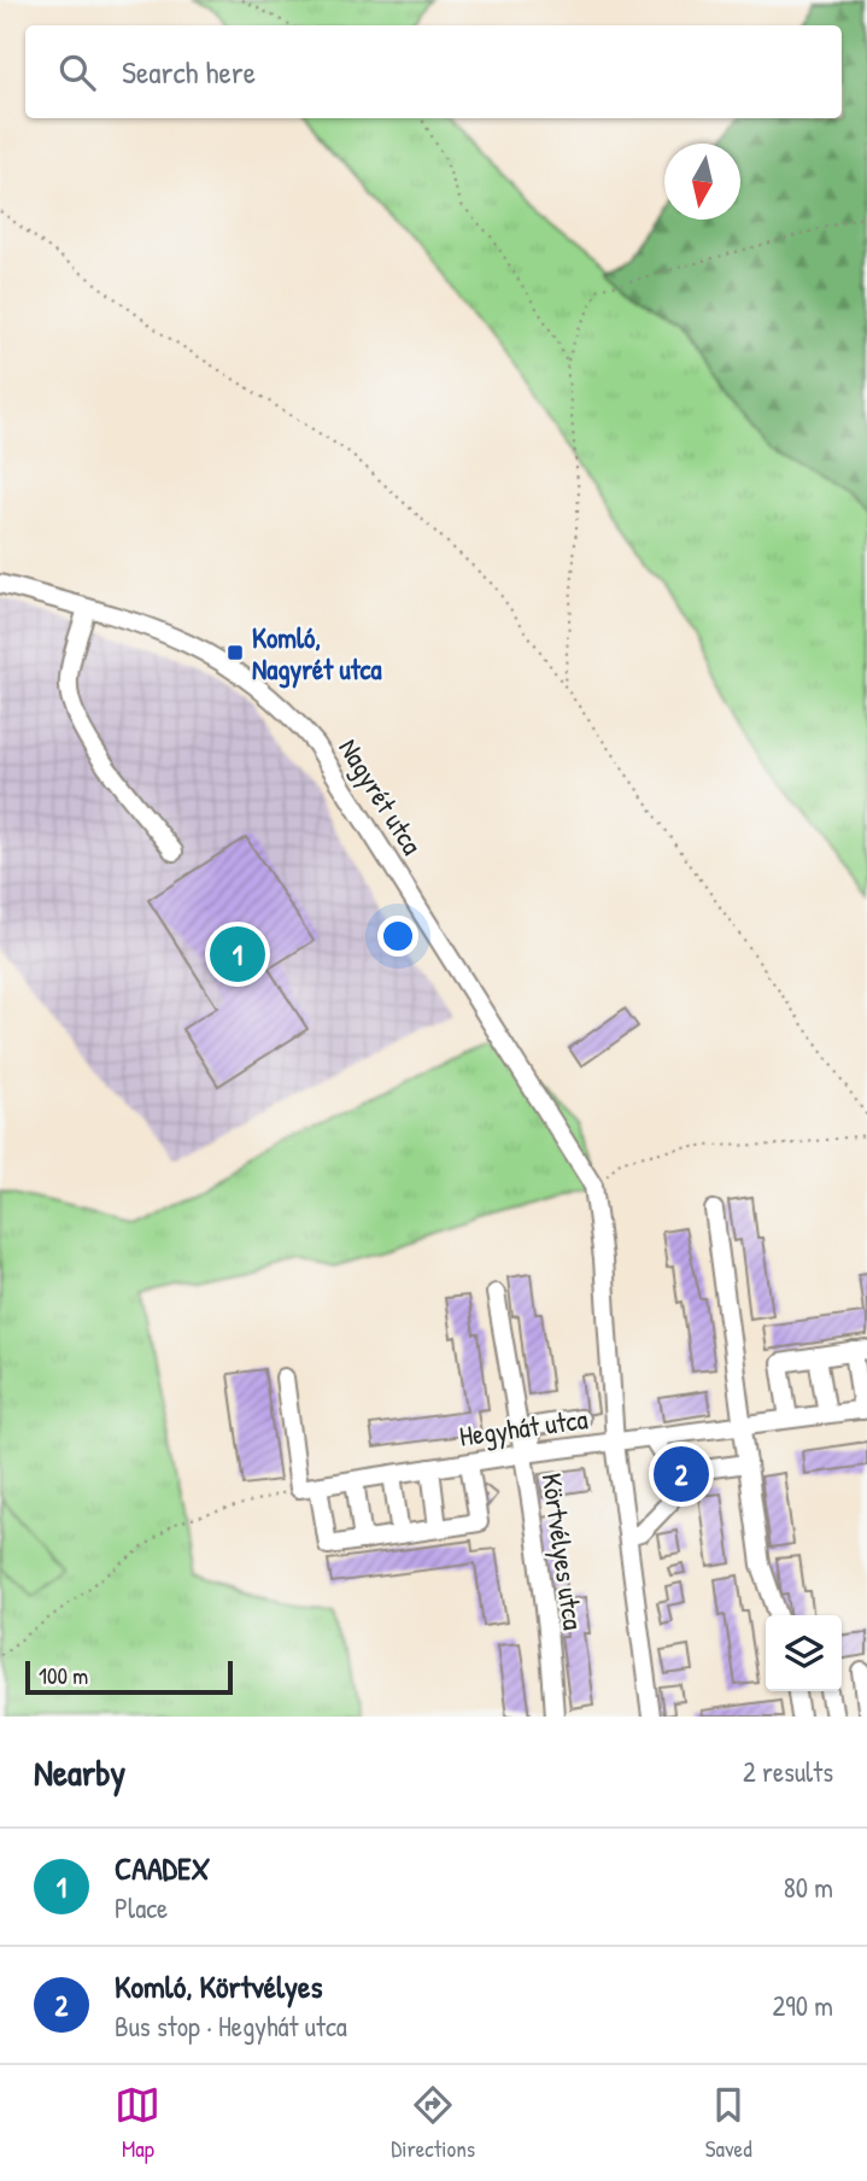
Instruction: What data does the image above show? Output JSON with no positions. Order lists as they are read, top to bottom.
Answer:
{
  "streets": {
    "street": ["Nagyrét utca", "Hegyhát utca", "Körtvélyes utca"]
  },
  "crossings": [
    ["Hegyhát utca", "Körtvélyes utca"]
  ],
  "places": {
    "transit": ["Komló, Nagyrét utca"]
  },
  "scale_bar": "100 m",
  "north": "bottom",
  "page": {
    "search": "Search here",
    "pins": ["1", "2"],
    "scale": "100 m",
    "heading": ["Nearby", "2 results"],
    "list": [
      {
        "mark": "1",
        "name": "CAADEX",
        "note": "Place",
        "value": "80 m"
      },
      {
        "mark": "2",
        "name": "Komló, Körtvélyes",
        "note": "Bus stop · Hegyhát utca",
        "value": "290 m"
      }
    ],
    "nav": ["Map", "Directions", "Saved"]
  }
}
